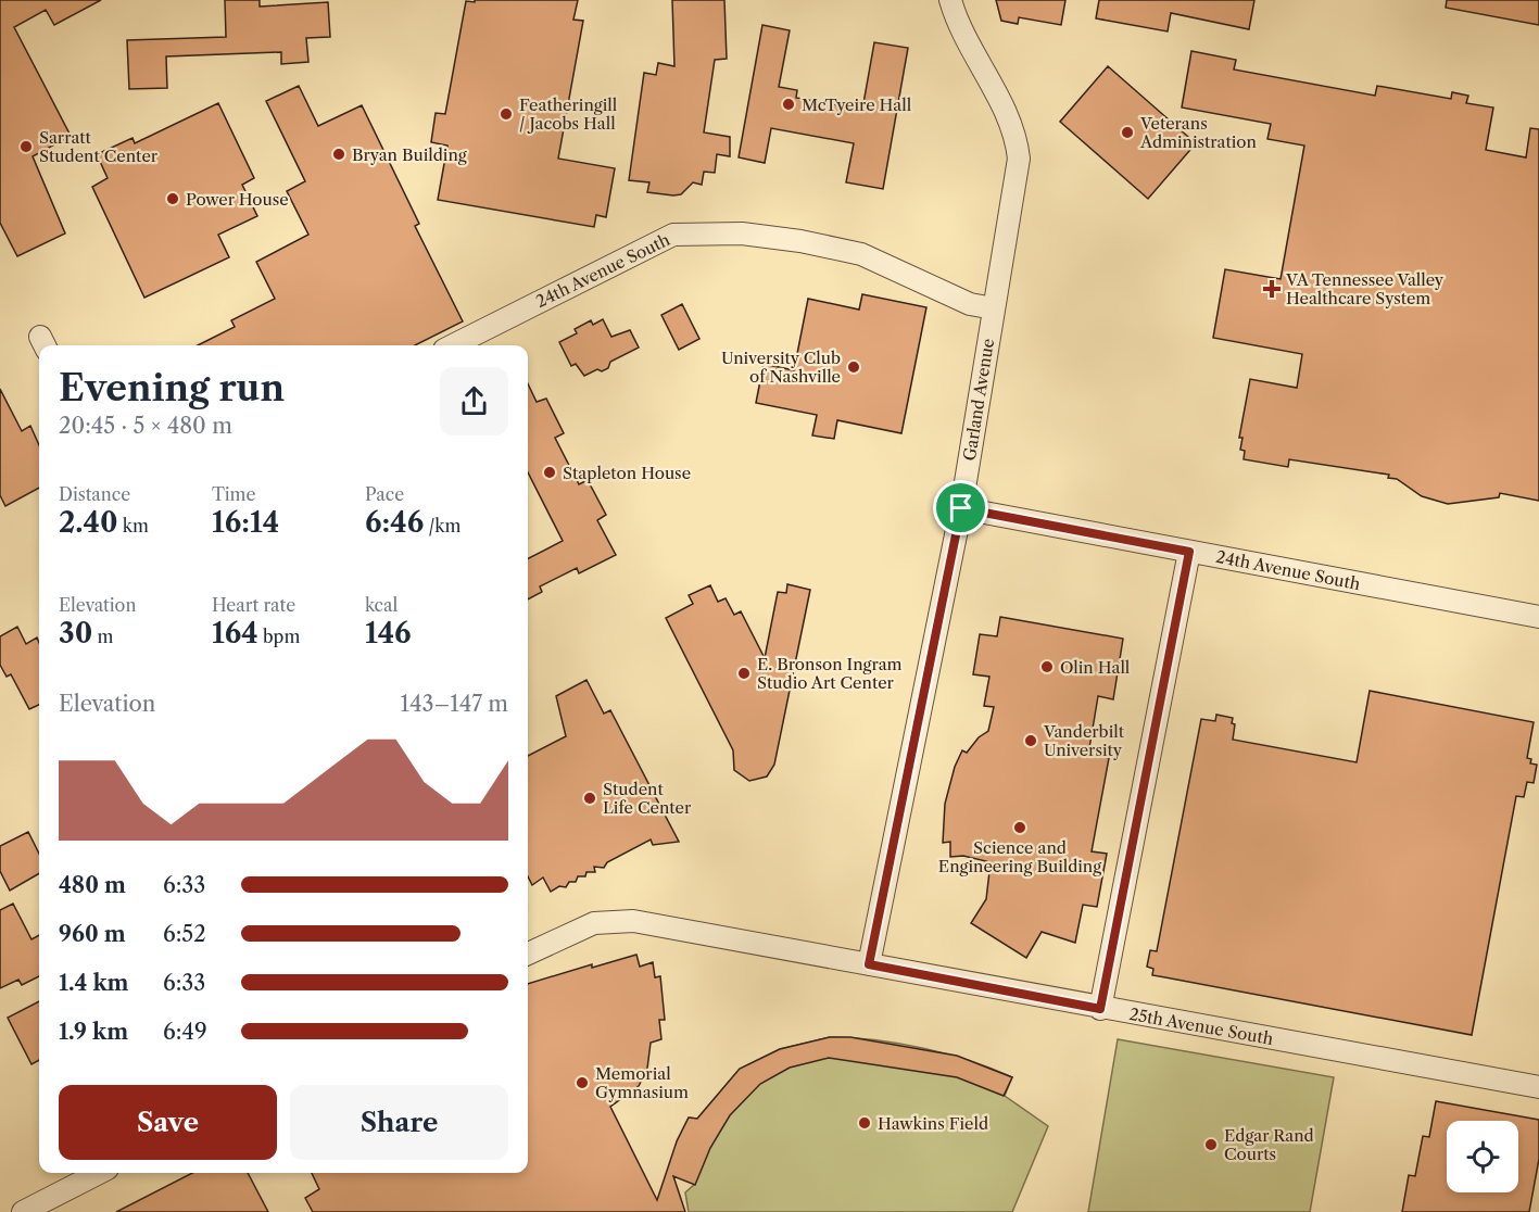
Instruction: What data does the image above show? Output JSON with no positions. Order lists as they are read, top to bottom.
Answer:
{
  "streets": {
    "street": ["24th Avenue South", "Garland Avenue", "25th Avenue South"]
  },
  "crossings": [
    ["24th Avenue South", "Garland Avenue"],
    ["Garland Avenue", "25th Avenue South"]
  ],
  "places": {
    "other": [
      "McTyeire Hall",
      "Featheringill / Jacobs Hall",
      "Veterans Administration",
      "Sarratt Student Center",
      "Bryan Building",
      "Power House",
      "University Club of Nashville",
      "Stapleton House",
      "Olin Hall",
      "E. Bronson Ingram Studio Art Center",
      "Vanderbilt University",
      "Student Life Center",
      "Science and Engineering Building",
      "Memorial Gymnasium",
      "Hawkins Field",
      "Edgar Rand Courts"
    ],
    "health": ["VA Tennessee Valley Healthcare System"]
  },
  "page": {
    "heading": ["Evening run", "20:45 · 5 × 480 m"],
    "stats": [
      ["Distance", "2.40 km"],
      ["Time", "16:14"],
      ["Pace", "6:46 /km"],
      ["Elevation", "30 m"],
      ["Heart rate", "164 bpm"],
      ["kcal", "146"]
    ],
    "chart": ["Elevation", "143–147 m"],
    "list": [
      {
        "name": "480 m",
        "note": "6:33"
      },
      {
        "name": "960 m",
        "note": "6:52"
      },
      {
        "name": "1.4 km",
        "note": "6:33"
      },
      {
        "name": "1.9 km",
        "note": "6:49"
      }
    ],
    "buttons": ["Save", "Share"]
  }
}
